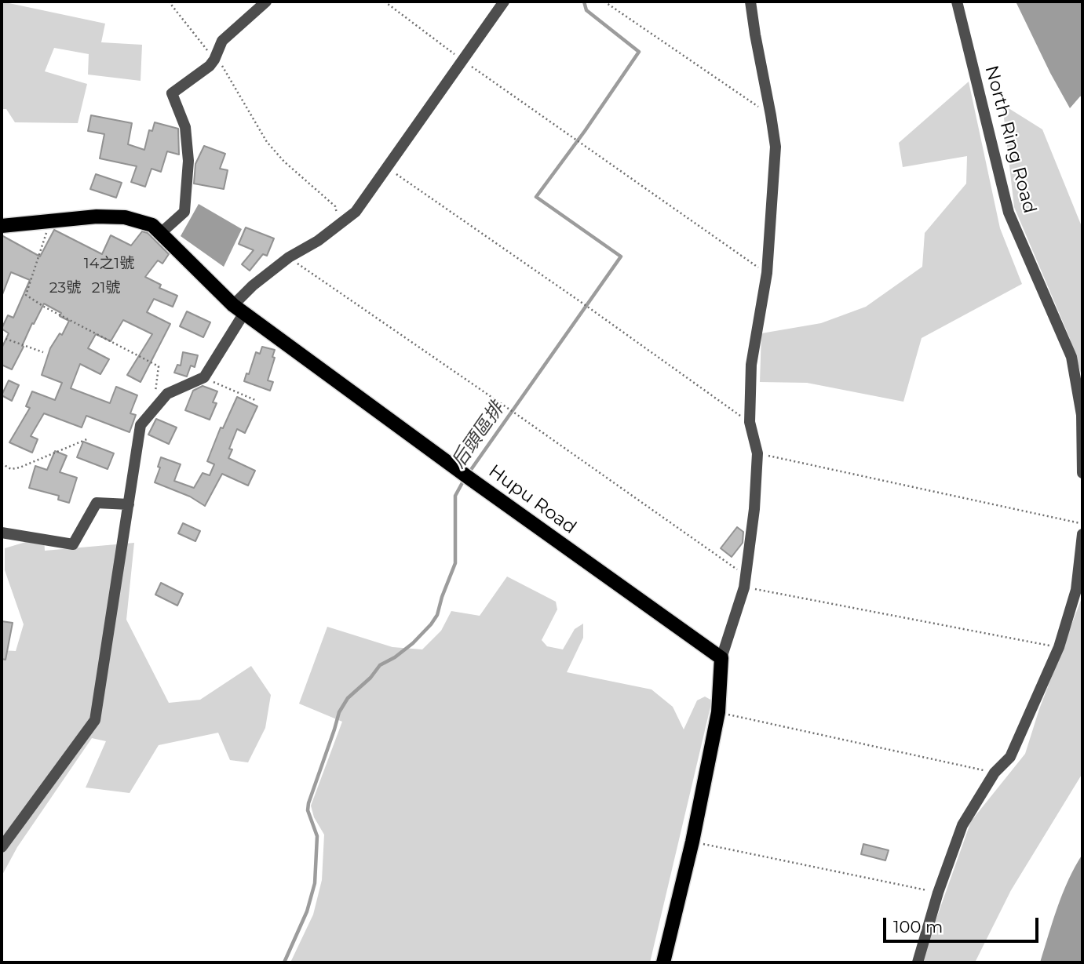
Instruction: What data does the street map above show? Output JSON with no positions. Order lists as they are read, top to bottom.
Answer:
{
  "streets": {
    "main road": ["Hupu Road"],
    "street": ["North Ring Road"]
  },
  "water": ["后頭區排"],
  "house_numbers": ["14之1號", "23號", "21號"],
  "scale_bar": "100 m"
}
